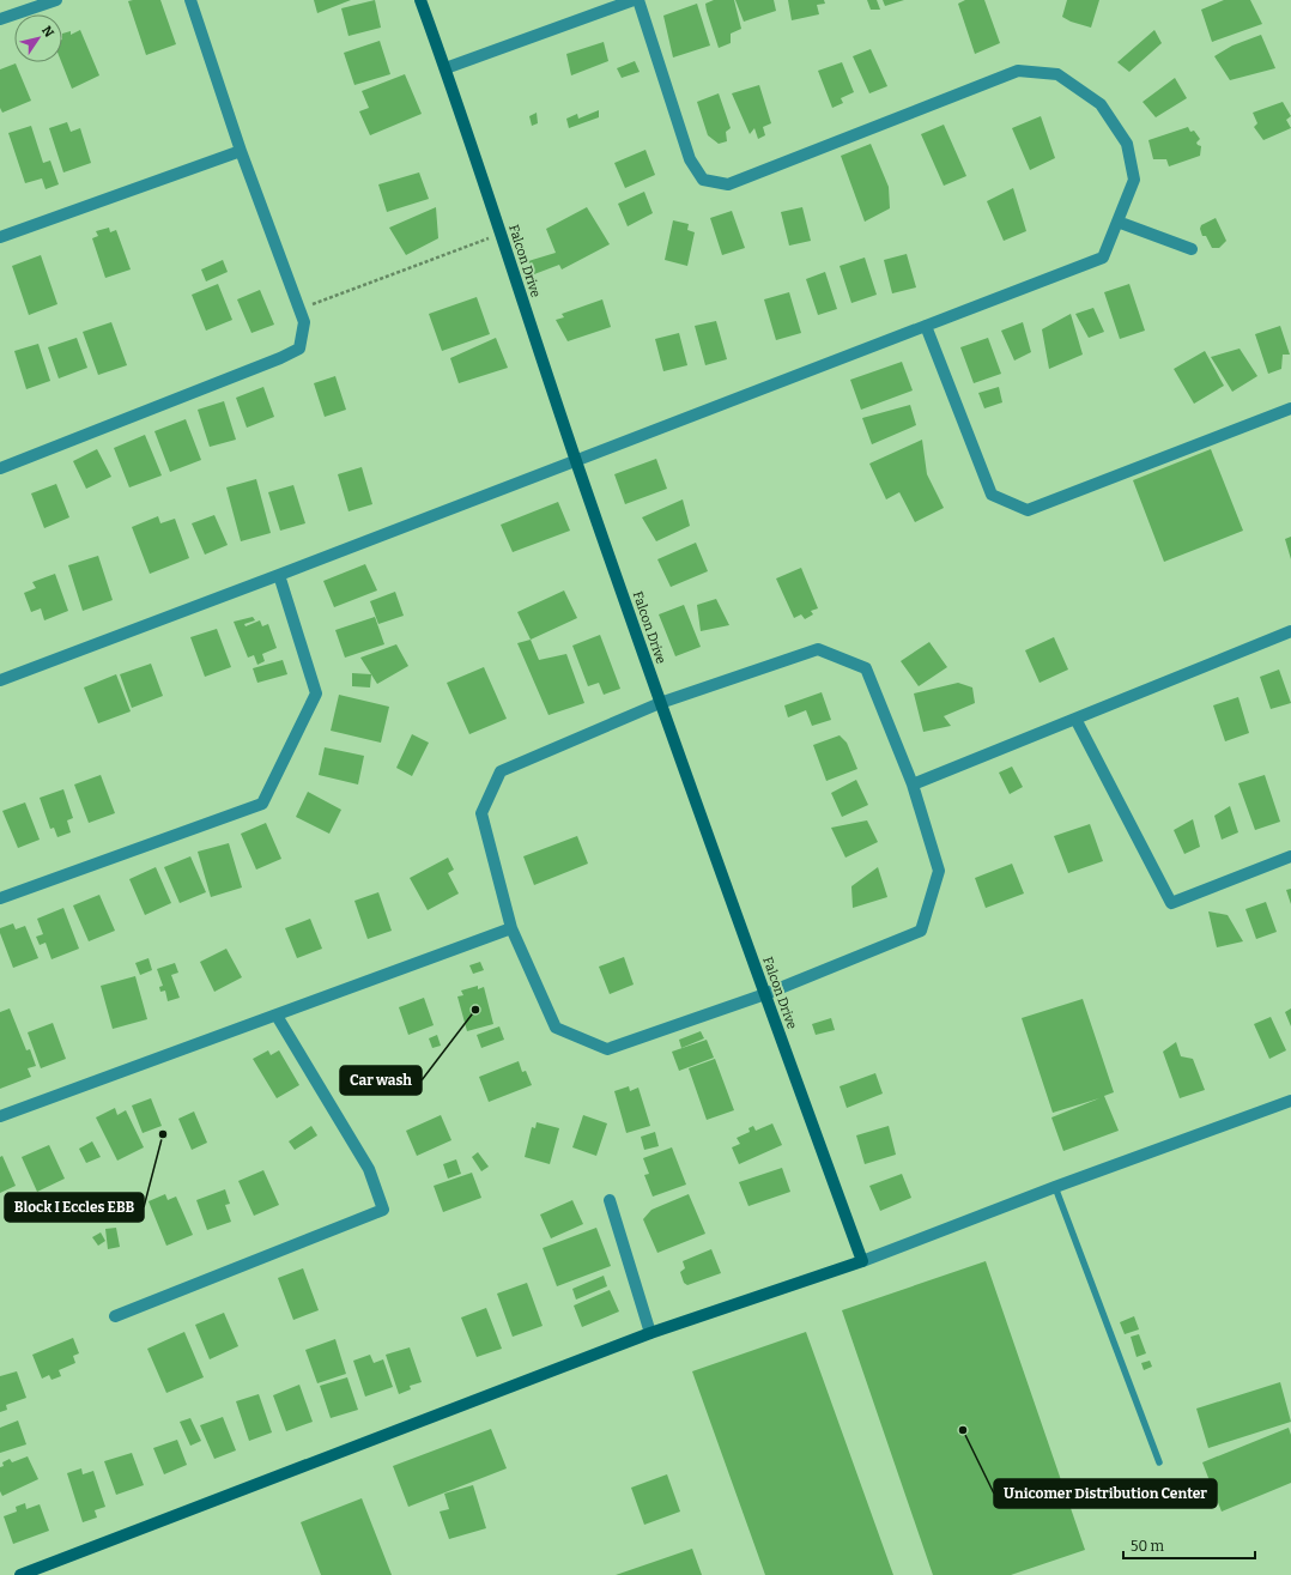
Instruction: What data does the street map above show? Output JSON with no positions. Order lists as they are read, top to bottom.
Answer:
{
  "streets": {
    "street": ["Falcon Drive"]
  },
  "places": ["Car wash", "Block I Eccles EBB", "Unicomer Distribution Center"],
  "scale_bar": "50 m",
  "north": "top right"
}
